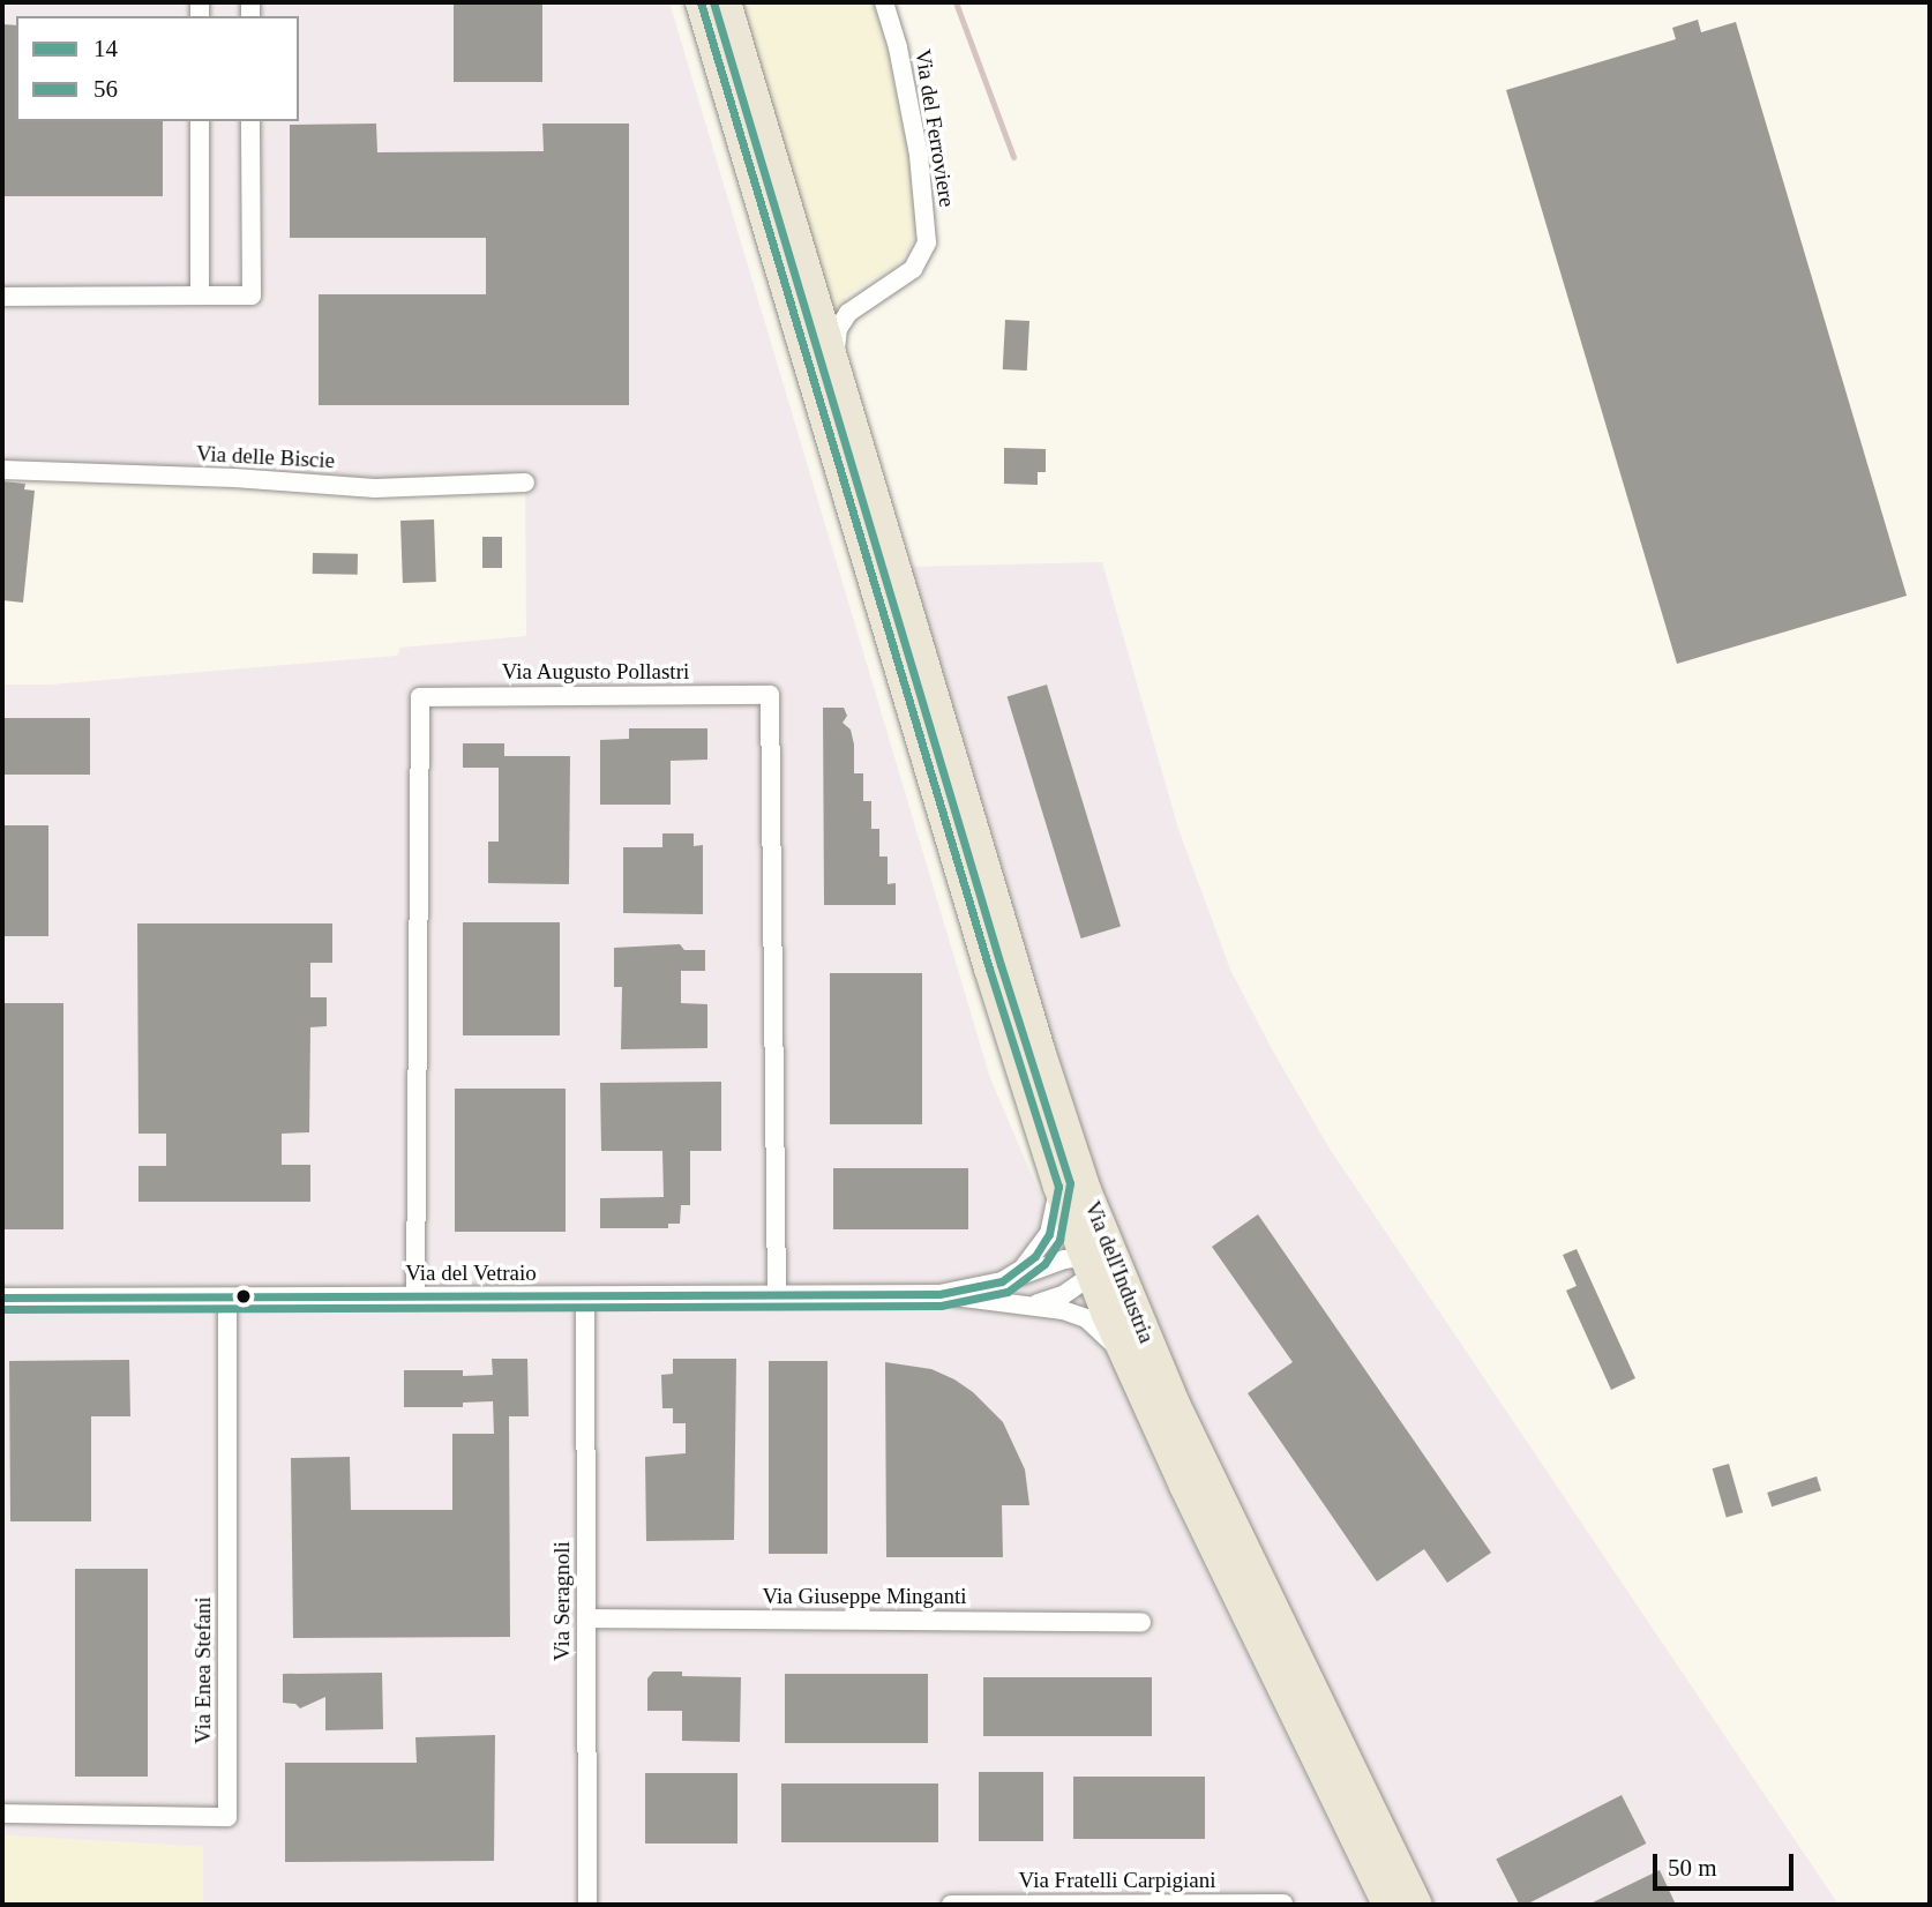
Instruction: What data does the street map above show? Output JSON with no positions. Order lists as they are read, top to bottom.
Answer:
{
  "streets": {
    "main road": ["Via dell'Industria"],
    "street": [
      "Via del Ferroviere",
      "Via delle Biscie",
      "Via Augusto Pollastri",
      "Via del Vetraio",
      "Via Giuseppe Minganti",
      "Via Seragnoli",
      "Via Enea Stefani",
      "Via Fratelli Carpigiani"
    ]
  },
  "crossings": [
    ["Via del Ferroviere", "Via dell'Industria"],
    ["Via Augusto Pollastri", "Via del Vetraio"],
    ["Via dell'Industria", "Via del Vetraio"],
    ["Via del Vetraio", "Via Seragnoli"],
    ["Via del Vetraio", "Via Enea Stefani"],
    ["Via Giuseppe Minganti", "Via Seragnoli"]
  ],
  "lines": ["transit line 14", "transit line 56"],
  "legend": ["14", "56"],
  "scale_bar": "50 m"
}
